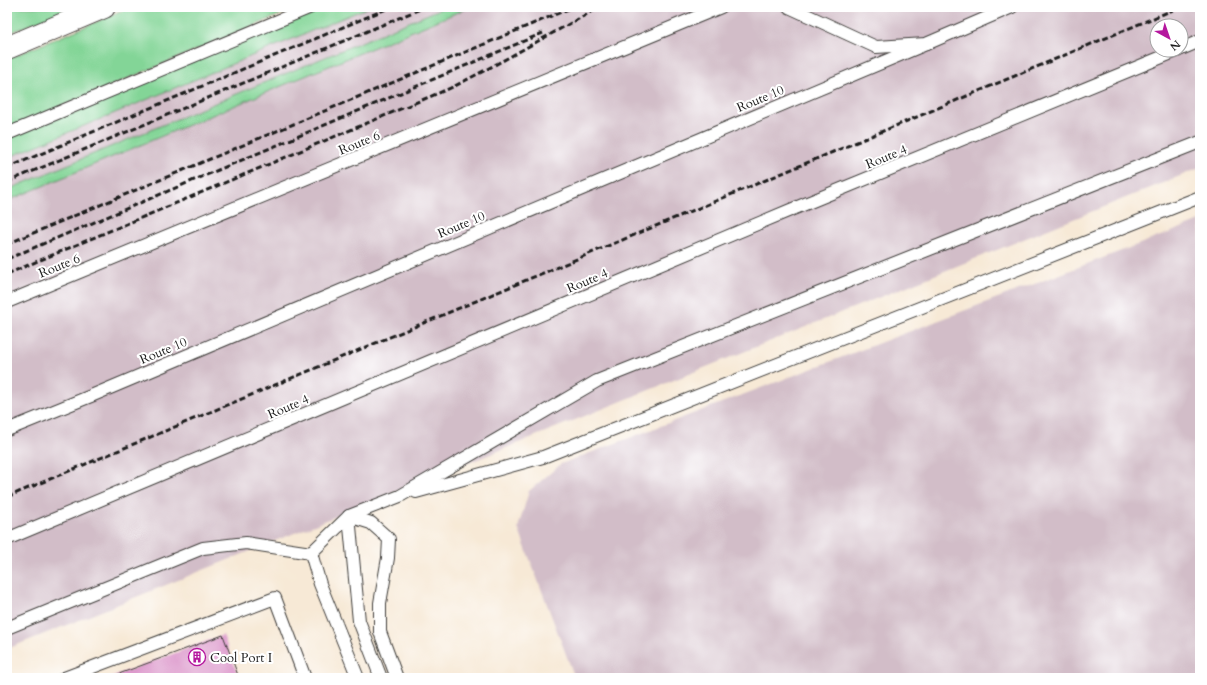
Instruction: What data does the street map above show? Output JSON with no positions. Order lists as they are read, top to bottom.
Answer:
{
  "streets": {
    "lane": ["Route 10", "Route 6", "Route 4"]
  },
  "places": {
    "building": ["Cool Port I"]
  },
  "north": "bottom right"
}
